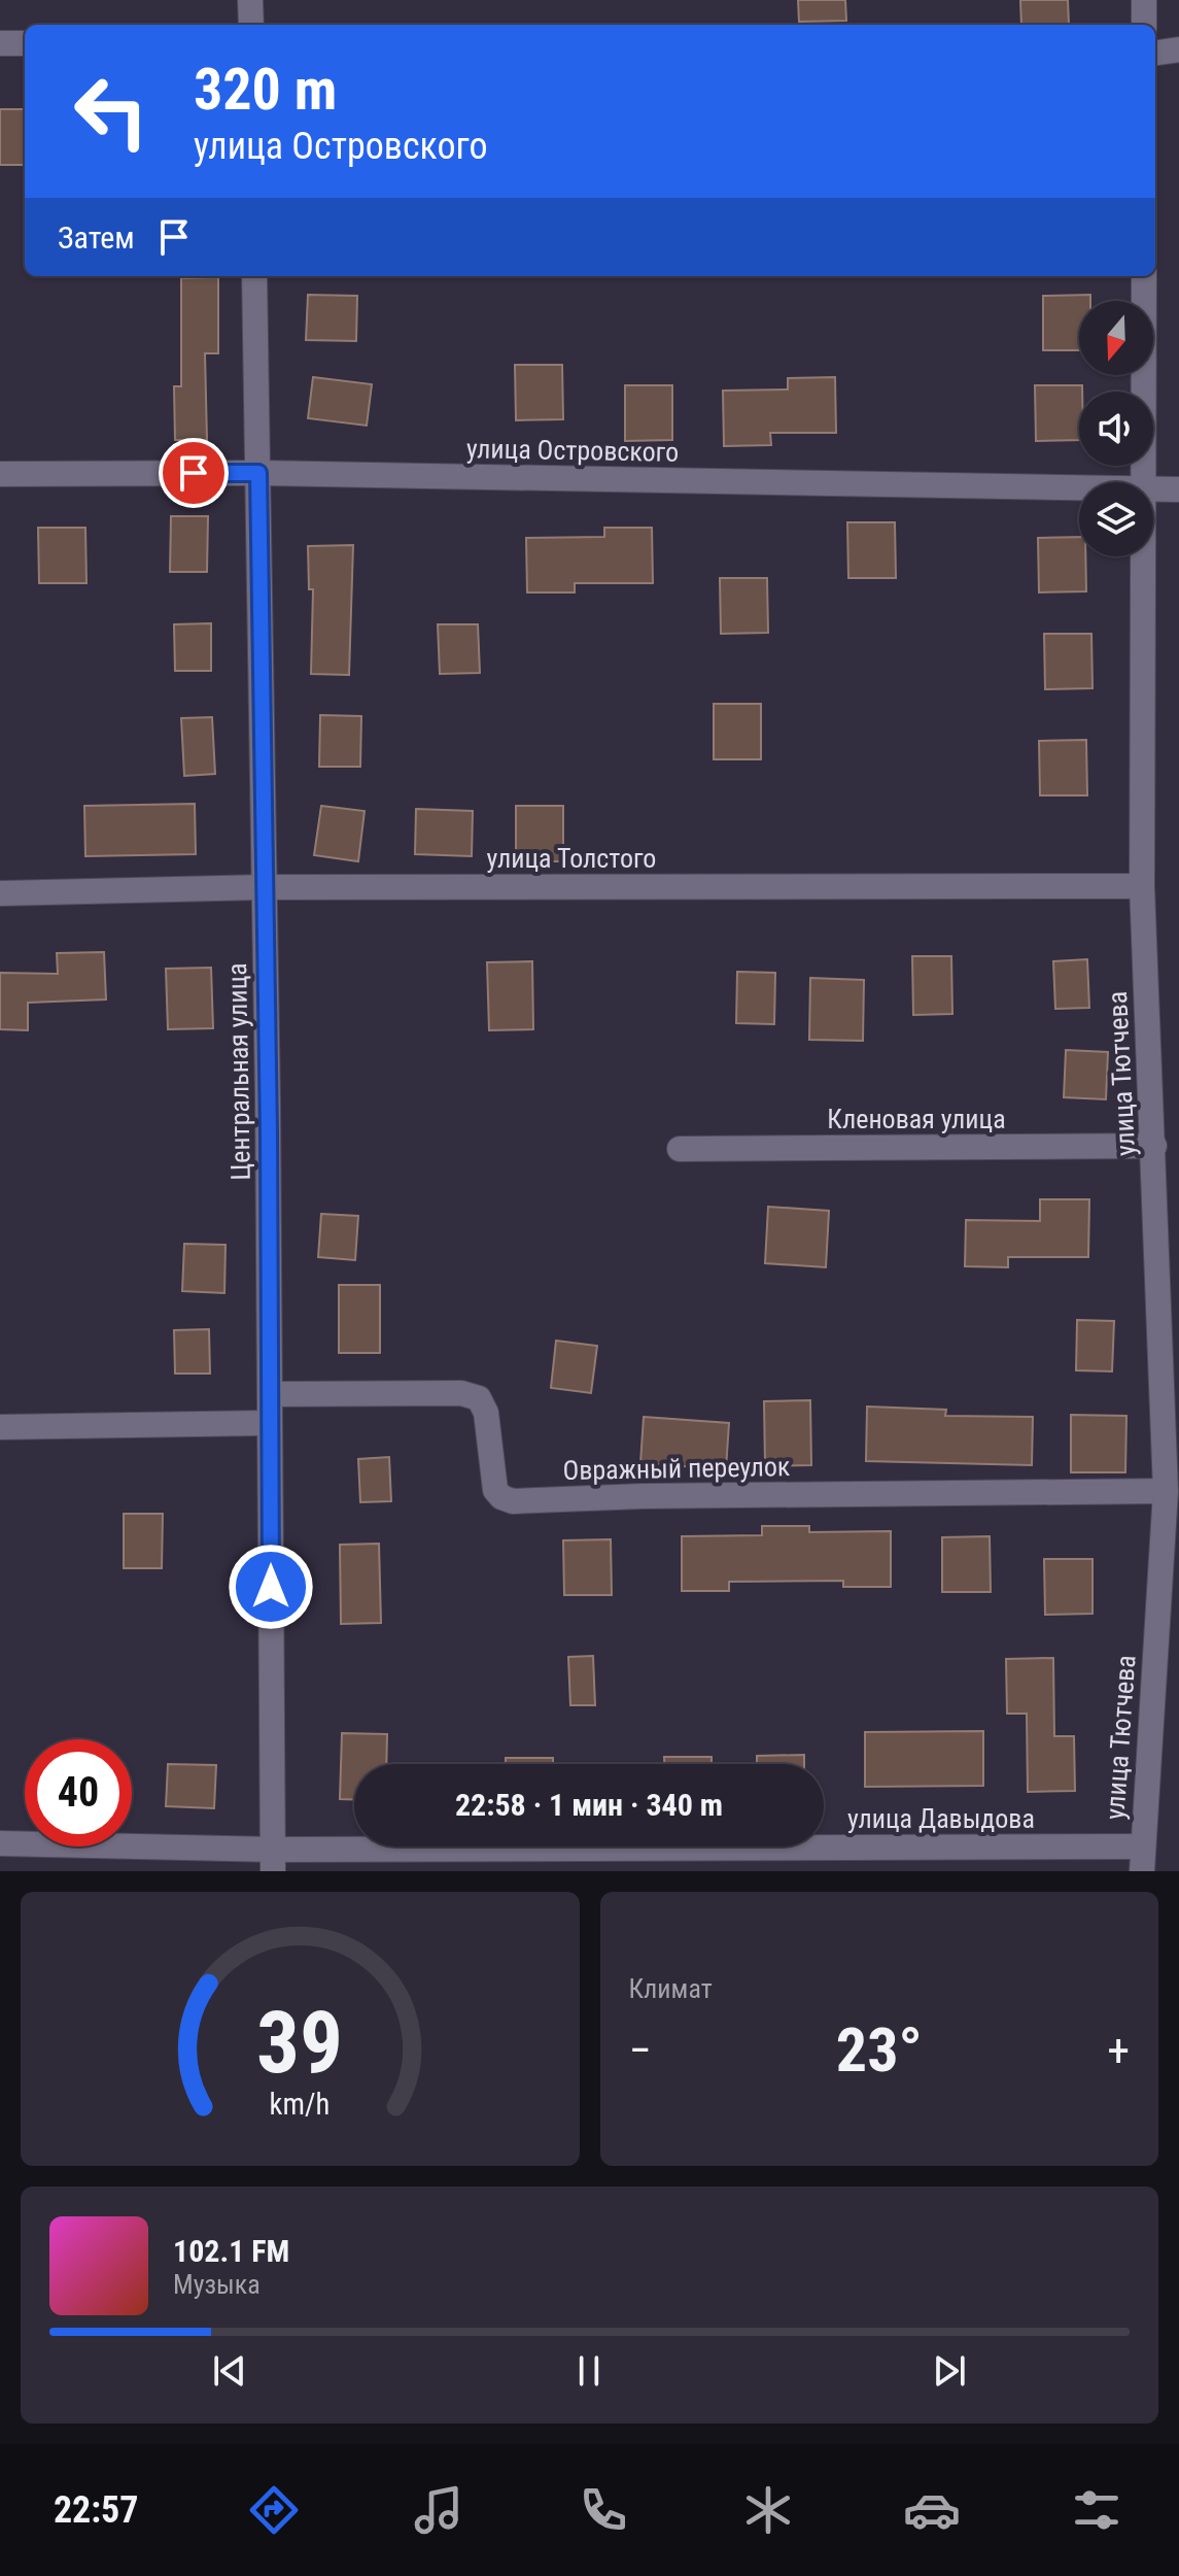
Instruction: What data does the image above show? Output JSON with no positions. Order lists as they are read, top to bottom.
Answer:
{
  "streets": {
    "street": [
      "улица Островского",
      "улица Толстого",
      "Центральная улица",
      "улица Тютчева",
      "Кленовая улица",
      "Овражный переулок",
      "улица Давыдова"
    ]
  },
  "crossings": [
    ["улица Островского", "Центральная улица"],
    ["улица Толстого", "Центральная улица"],
    ["улица Толстого", "улица Тютчева"],
    ["Центральная улица", "Овражный переулок"],
    ["Центральная улица", "улица Давыдова"],
    ["улица Тютчева", "Кленовая улица"],
    ["улица Тютчева", "Овражный переулок"],
    ["улица Тютчева", "улица Давыдова"]
  ],
  "north": "bottom",
  "page": {
    "turn": ["320 m", "улица Островского"],
    "then": "Затем",
    "limit": "40",
    "trip": "22:58 · 1 мин · 340 m",
    "tile": "Климат",
    "heat": ["−", "23°", "+"],
    "song": ["102.1 FM", "Музыка"],
    "tabs": "22:57",
    "gauge": ["39", "km/h"]
  }
}
